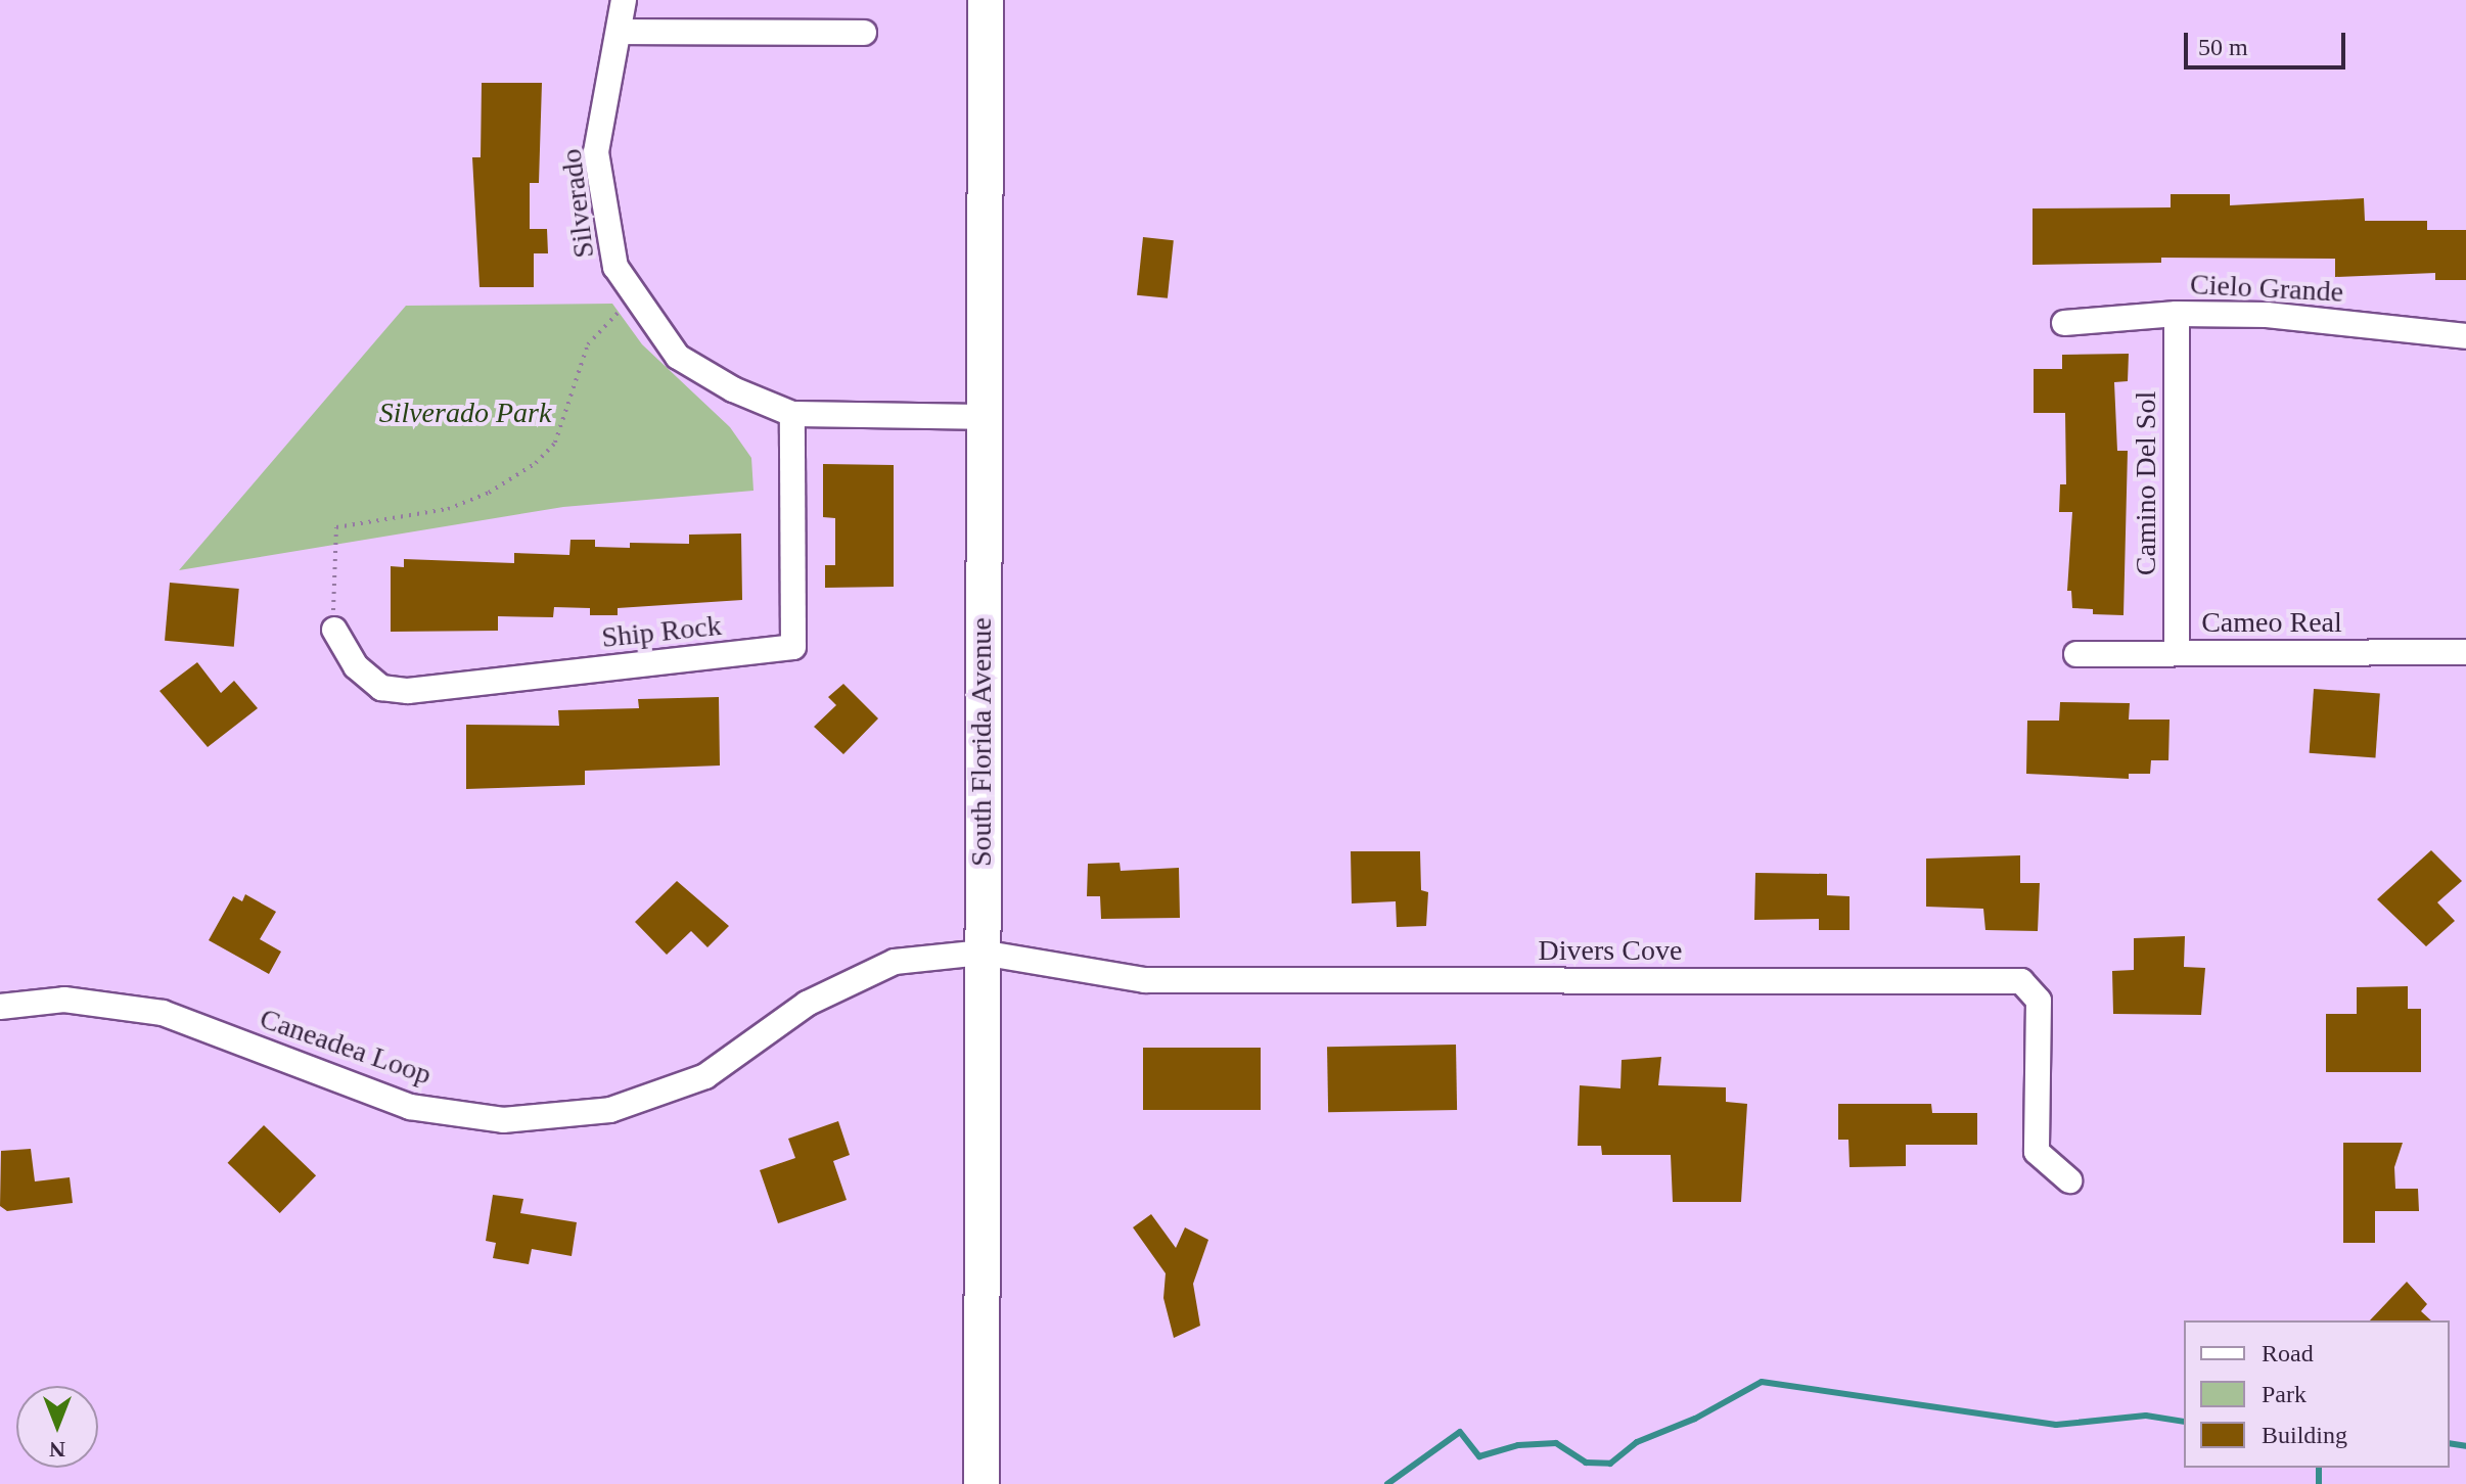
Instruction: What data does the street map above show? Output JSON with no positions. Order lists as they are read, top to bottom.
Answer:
{
  "streets": {
    "main road": ["South Florida Avenue"],
    "street": [
      "Silverado",
      "Cielo Grande",
      "Camino Del Sol",
      "Cameo Real",
      "Ship Rock",
      "Divers Cove",
      "Caneadea Loop"
    ]
  },
  "crossings": [
    ["Silverado", "Ship Rock"],
    ["Silverado", "South Florida Avenue"],
    ["Cielo Grande", "Camino Del Sol"],
    ["Camino Del Sol", "Cameo Real"],
    ["South Florida Avenue", "Divers Cove"],
    ["South Florida Avenue", "Caneadea Loop"],
    ["Divers Cove", "Caneadea Loop"]
  ],
  "parks": ["Silverado Park"],
  "legend": ["Road", "Park", "Building"],
  "scale_bar": "50 m",
  "north": "bottom"
}
